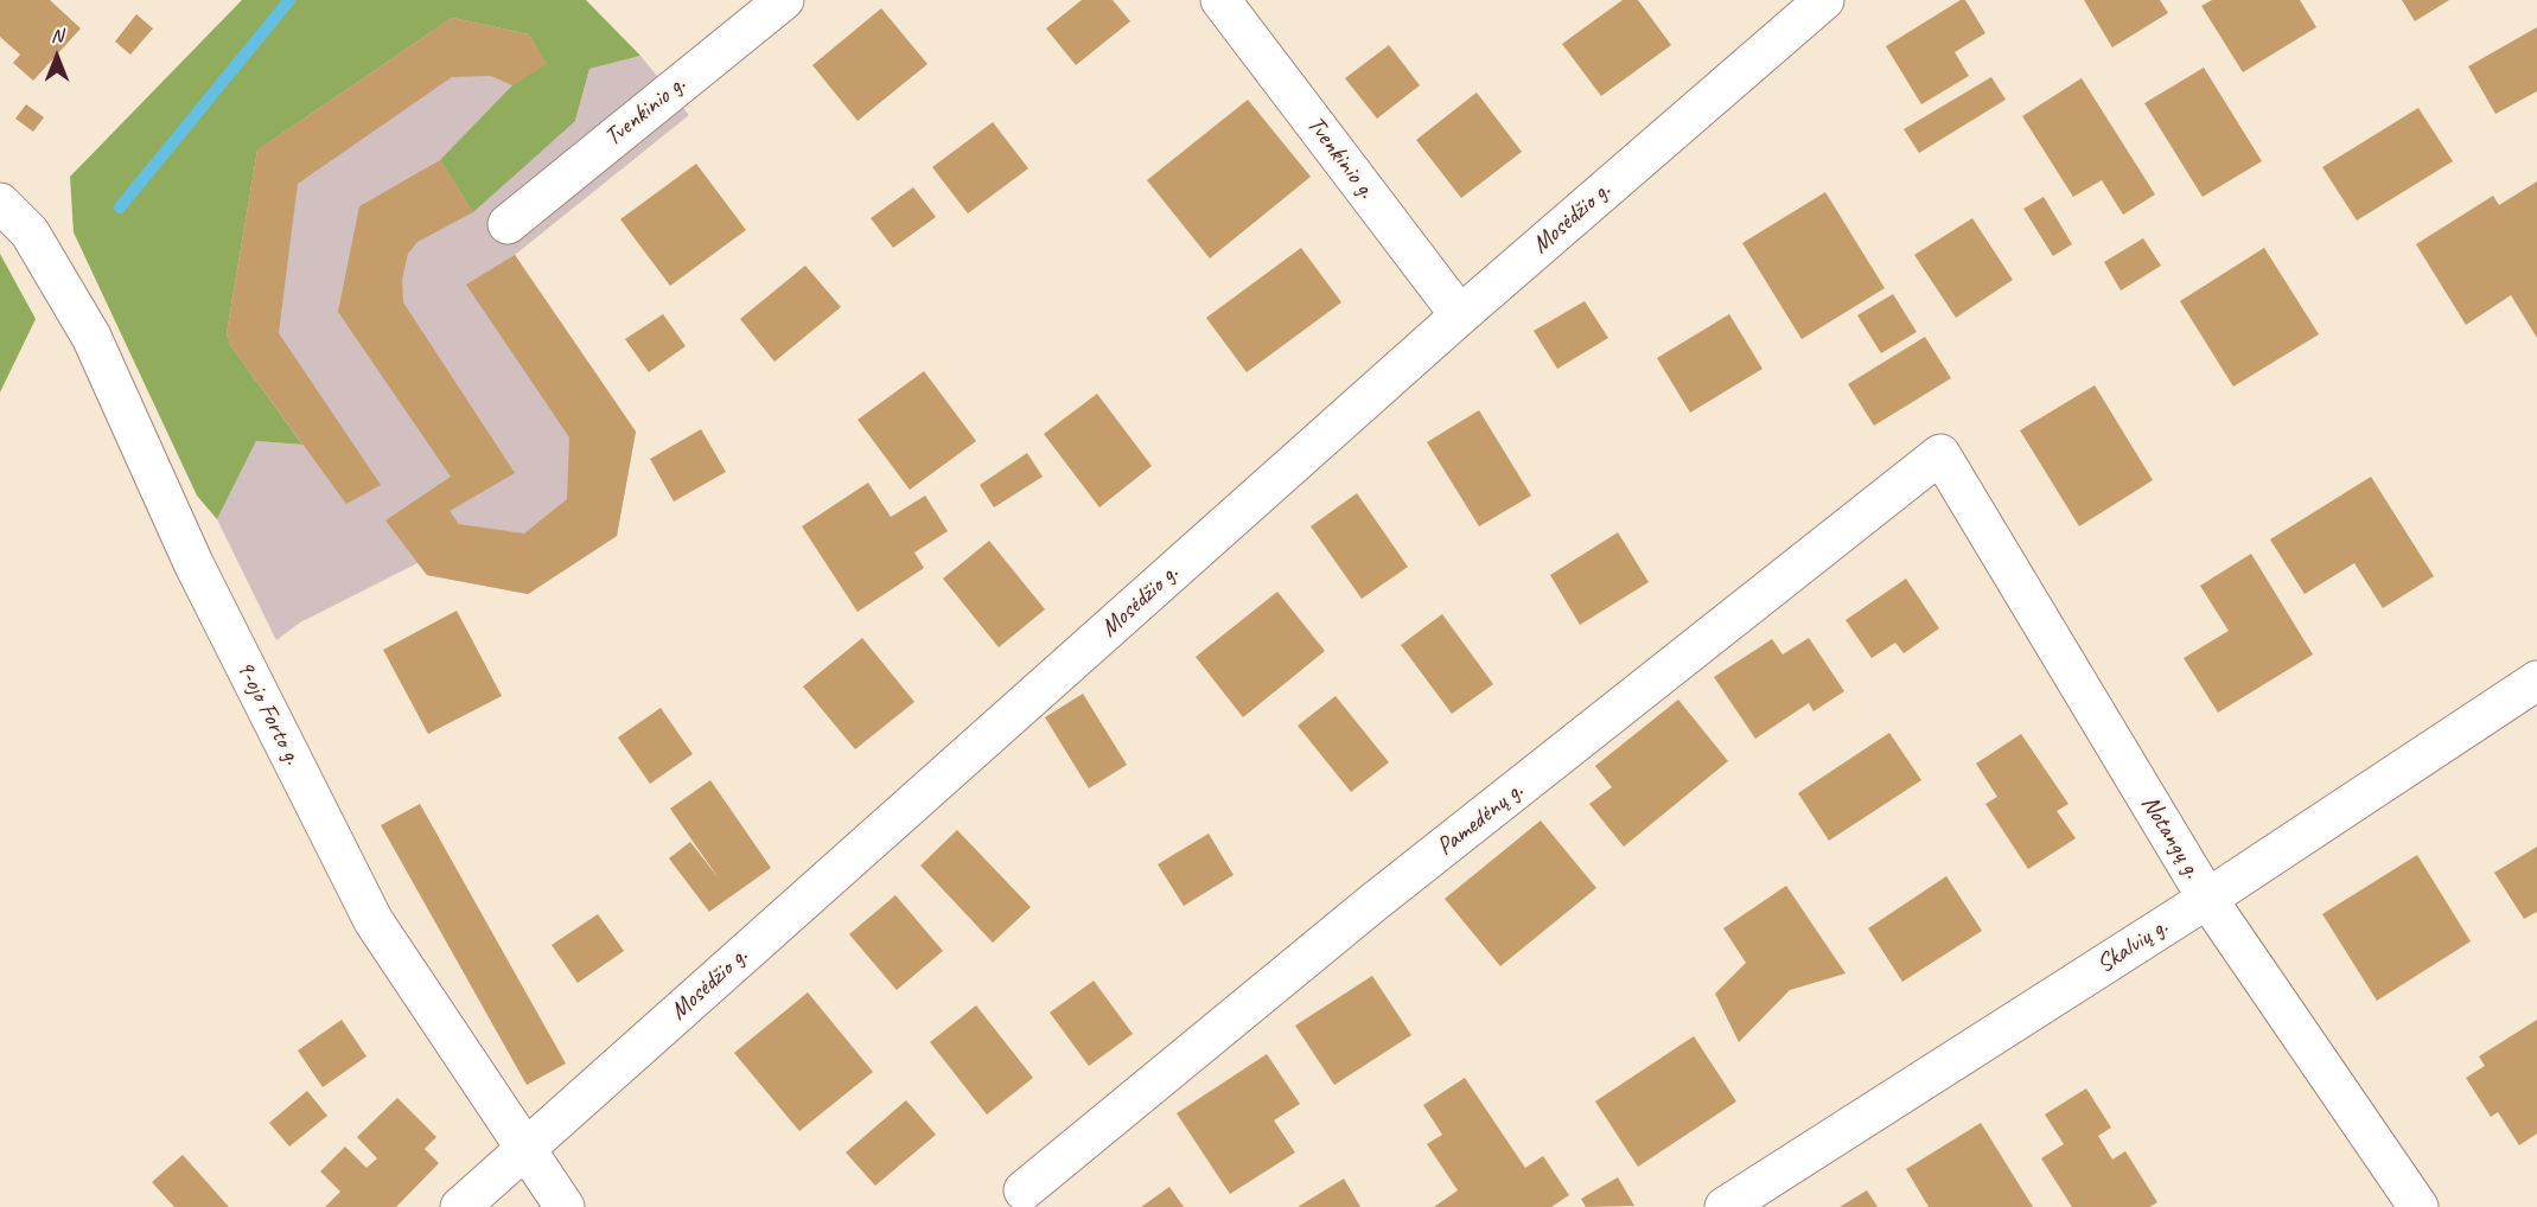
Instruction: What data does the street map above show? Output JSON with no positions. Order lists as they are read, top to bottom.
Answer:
{
  "streets": {
    "street": [
      "Tvenkinio g.",
      "Mosėdžio g.",
      "9-ojo Forto g.",
      "Pamedėnų g.",
      "Notangų g.",
      "Skalvių g."
    ]
  },
  "crossings": [
    ["Tvenkinio g.", "Mosėdžio g."],
    ["Mosėdžio g.", "9-ojo Forto g."],
    ["Pamedėnų g.", "Notangų g."],
    ["Notangų g.", "Skalvių g."]
  ],
  "north": "top"
}
